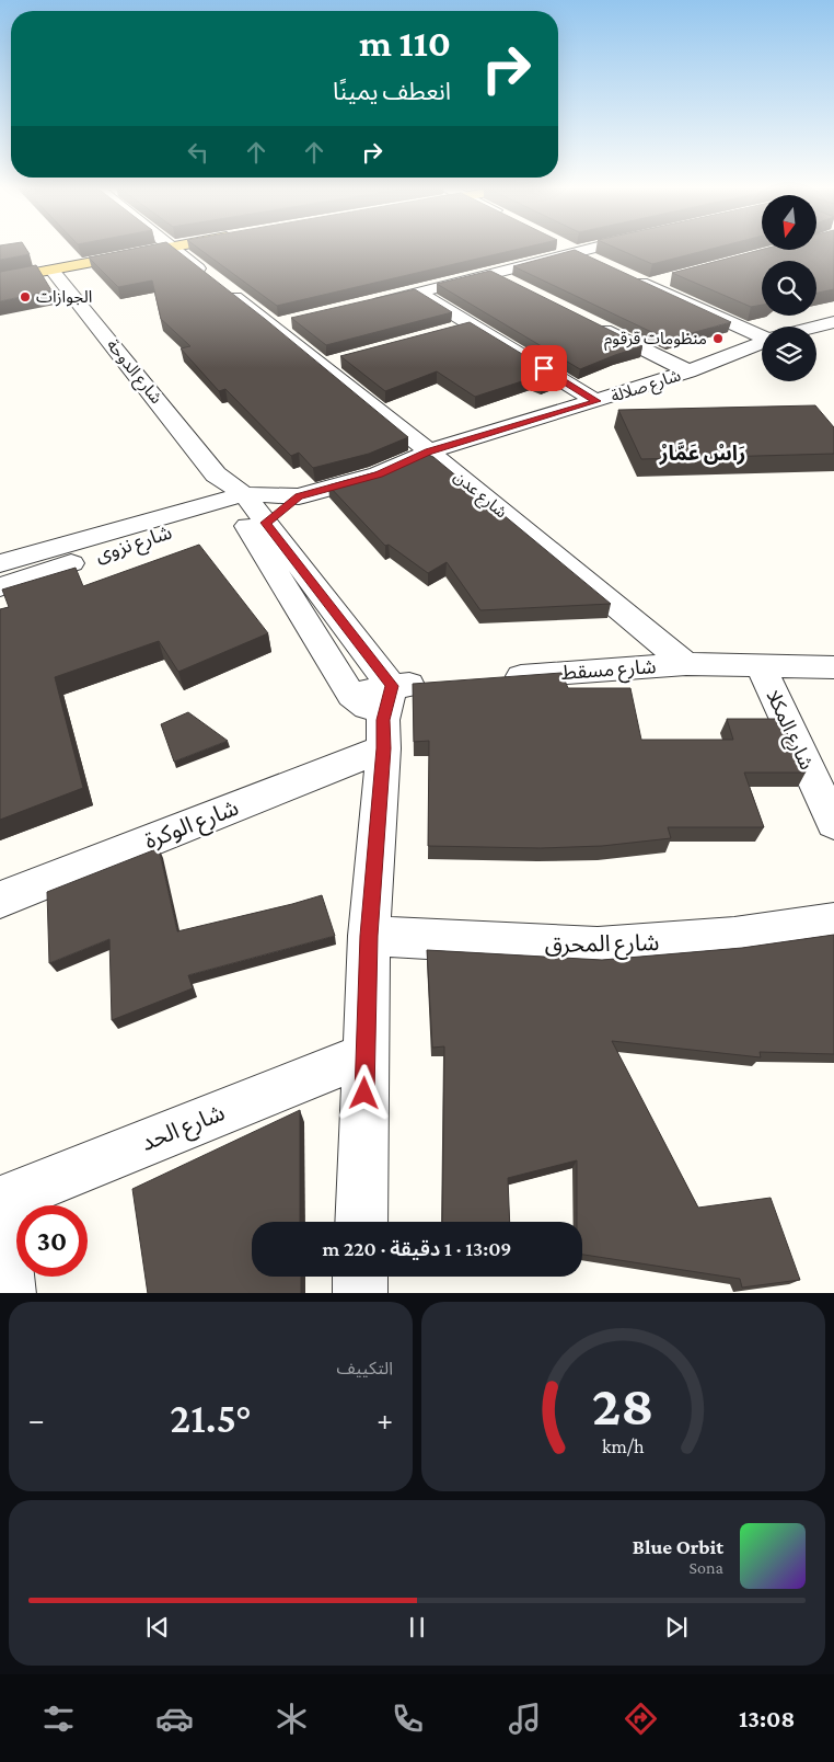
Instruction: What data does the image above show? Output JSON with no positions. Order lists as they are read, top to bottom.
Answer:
{
  "streets": {
    "street": [
      "شارع الدوحة",
      "شارع صلالة",
      "شارع عدن",
      "شارع نزوى",
      "شارع مسقط",
      "شارع المكلا",
      "شارع الوكرة",
      "شارع المحرق",
      "شارع الحد"
    ]
  },
  "crossings": [
    ["شارع الدوحة", "شارع نزوى"],
    ["شارع صلالة", "شارع عدن"],
    ["شارع عدن", "شارع مسقط"],
    ["شارع مسقط", "شارع المكلا"]
  ],
  "districts": ["رَاسْ عَمَّارْ"],
  "places": ["الجوازات", "منظومات قرقوم"],
  "north": "bottom",
  "page": {
    "turn": ["110 m", "انعطف يمينًا"],
    "limit": "30",
    "trip": "13:09 · 1 دقيقة · 220 m",
    "tile": "التكييف",
    "heat": ["−", "21.5°", "+"],
    "song": ["Blue Orbit", "Sona"],
    "tabs": "13:08",
    "gauge": ["28", "km/h"]
  }
}
